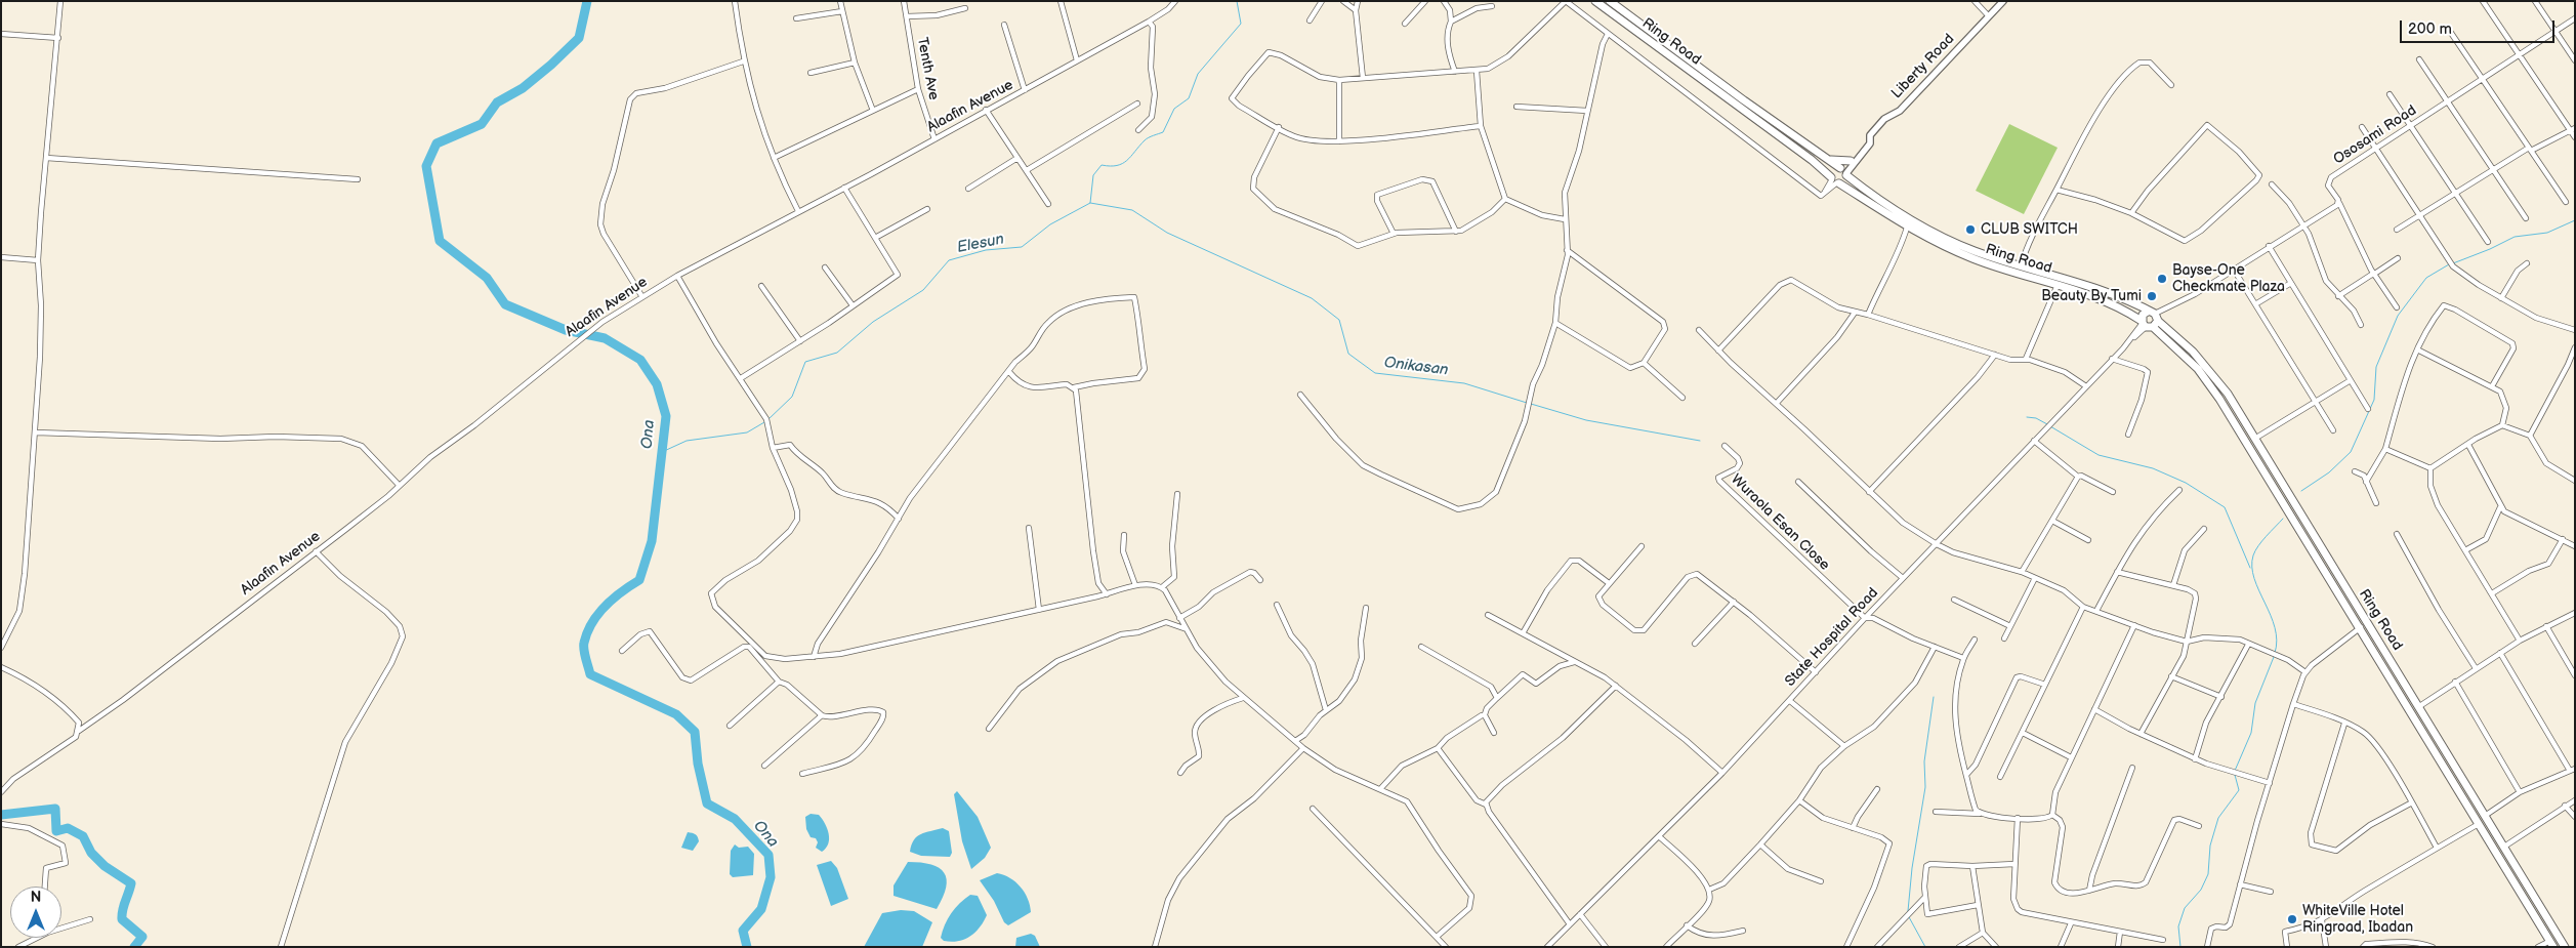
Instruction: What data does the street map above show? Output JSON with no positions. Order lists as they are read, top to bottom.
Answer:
{
  "streets": {
    "main road": ["Ring Road"],
    "street": [
      "Liberty Road",
      "Tenth Ave",
      "Alaafin Avenue",
      "Ososami Road",
      "Wuraola Esan Close",
      "State Hospital Road"
    ]
  },
  "crossings": [
    ["Ring Road", "Liberty Road"],
    ["Ring Road", "State Hospital Road"],
    ["Tenth Ave", "Alaafin Avenue"],
    ["Wuraola Esan Close", "State Hospital Road"]
  ],
  "water": ["Elesun", "Onikasan", "Ona"],
  "places": [
    "CLUB SWITCH",
    "Bayse-One Checkmate Plaza",
    "Beauty By Tumi",
    "WhiteVille Hotel Ringroad, Ibadan"
  ],
  "scale_bar": "200 m",
  "north": "top"
}
